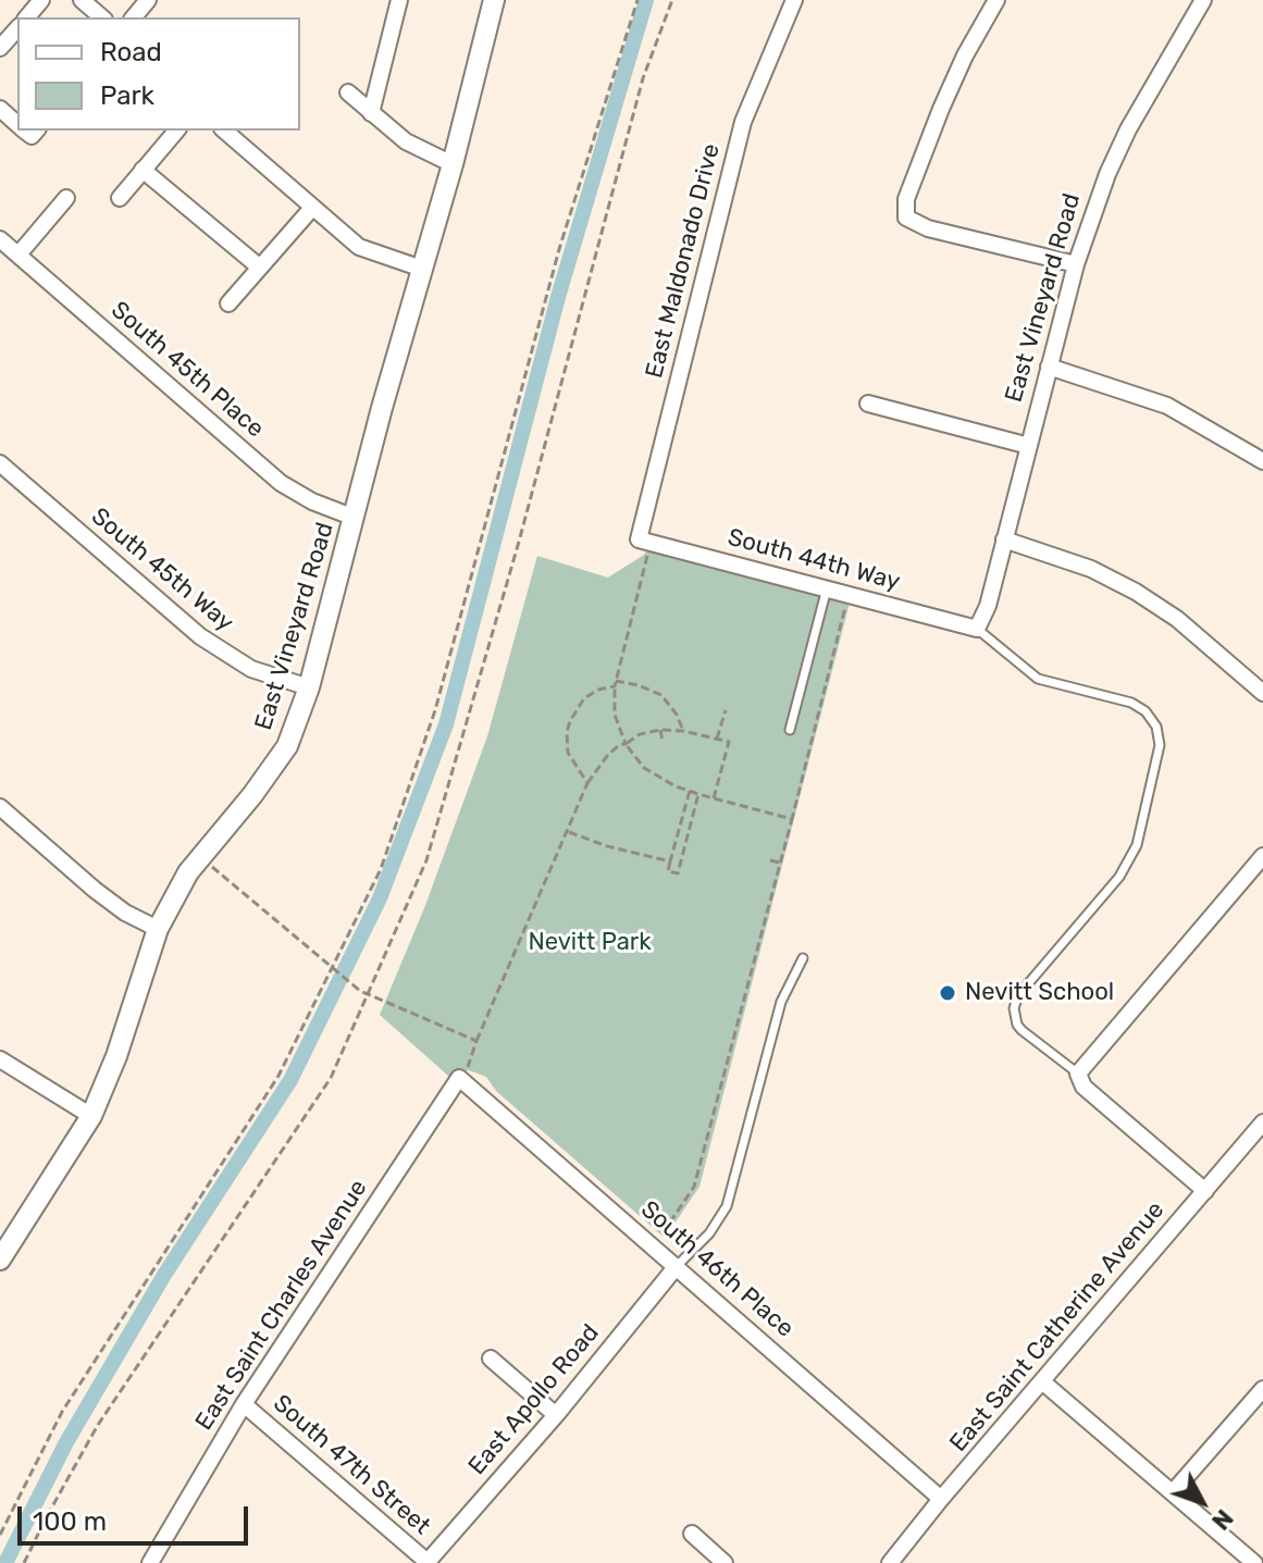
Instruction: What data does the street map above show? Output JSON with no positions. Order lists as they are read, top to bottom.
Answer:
{
  "streets": {
    "street": [
      "East Maldonado Drive",
      "East Vineyard Road",
      "South 45th Place",
      "South 44th Way",
      "South 45th Way",
      "South 46th Place",
      "East Saint Charles Avenue",
      "East Saint Catherine Avenue",
      "East Apollo Road",
      "South 47th Street"
    ]
  },
  "crossings": [
    ["East Maldonado Drive", "South 44th Way"],
    ["East Vineyard Road", "South 45th Place"],
    ["East Vineyard Road", "South 44th Way"],
    ["East Vineyard Road", "South 45th Way"],
    ["South 46th Place", "East Saint Charles Avenue"],
    ["South 46th Place", "East Saint Catherine Avenue"],
    ["South 46th Place", "East Apollo Road"],
    ["East Saint Charles Avenue", "South 47th Street"],
    ["East Apollo Road", "South 47th Street"]
  ],
  "parks": ["Nevitt Park"],
  "places": ["Nevitt School"],
  "legend": ["Road", "Park"],
  "scale_bar": "100 m",
  "north": "bottom right"
}
